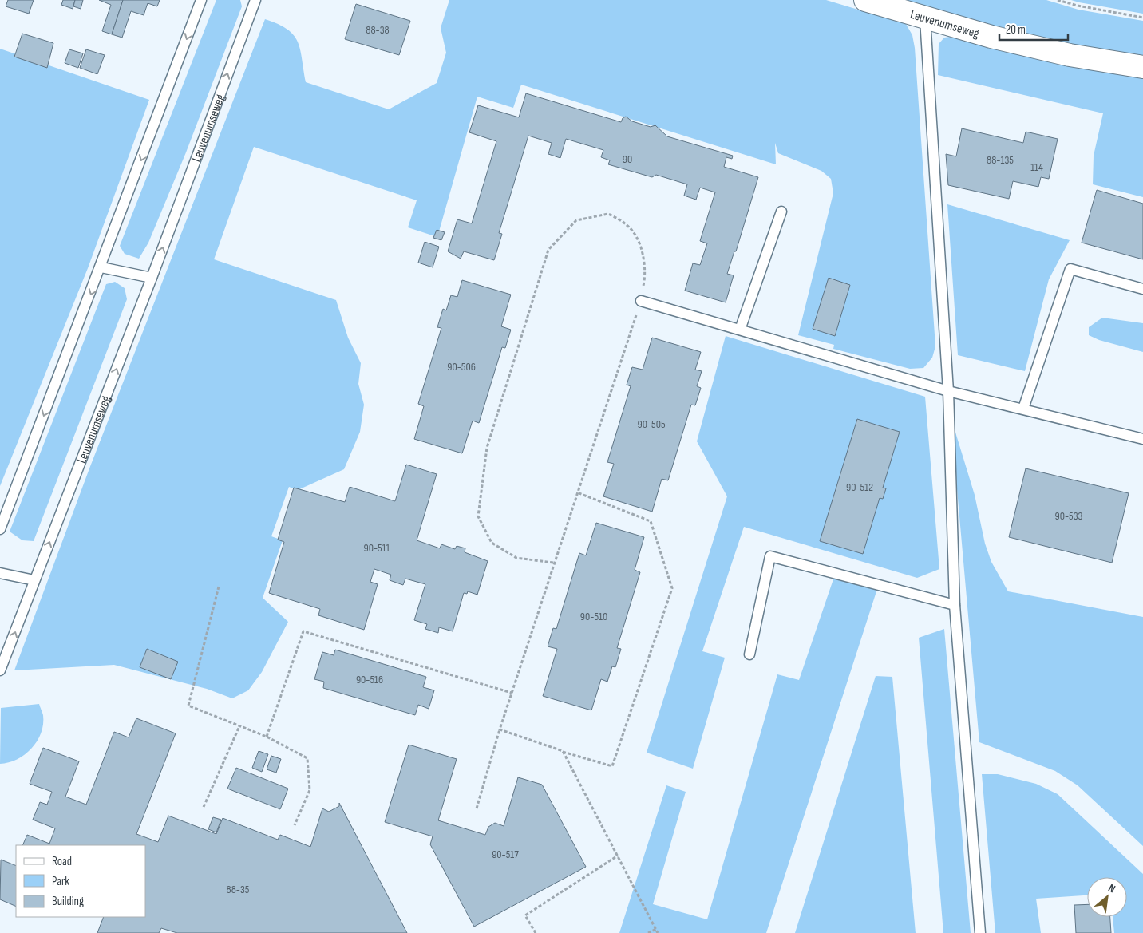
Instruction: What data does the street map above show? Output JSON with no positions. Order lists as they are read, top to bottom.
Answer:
{
  "streets": {
    "main road": ["Leuvenumseweg"]
  },
  "house_numbers": [
    "88-38",
    "90",
    "88-135",
    "114",
    "90-506",
    "90-505",
    "90-512",
    "90-533",
    "90-511",
    "90-510",
    "90-516",
    "90-517",
    "88-35"
  ],
  "legend": ["Road", "Park", "Building"],
  "scale_bar": "20 m",
  "north": "top right"
}
